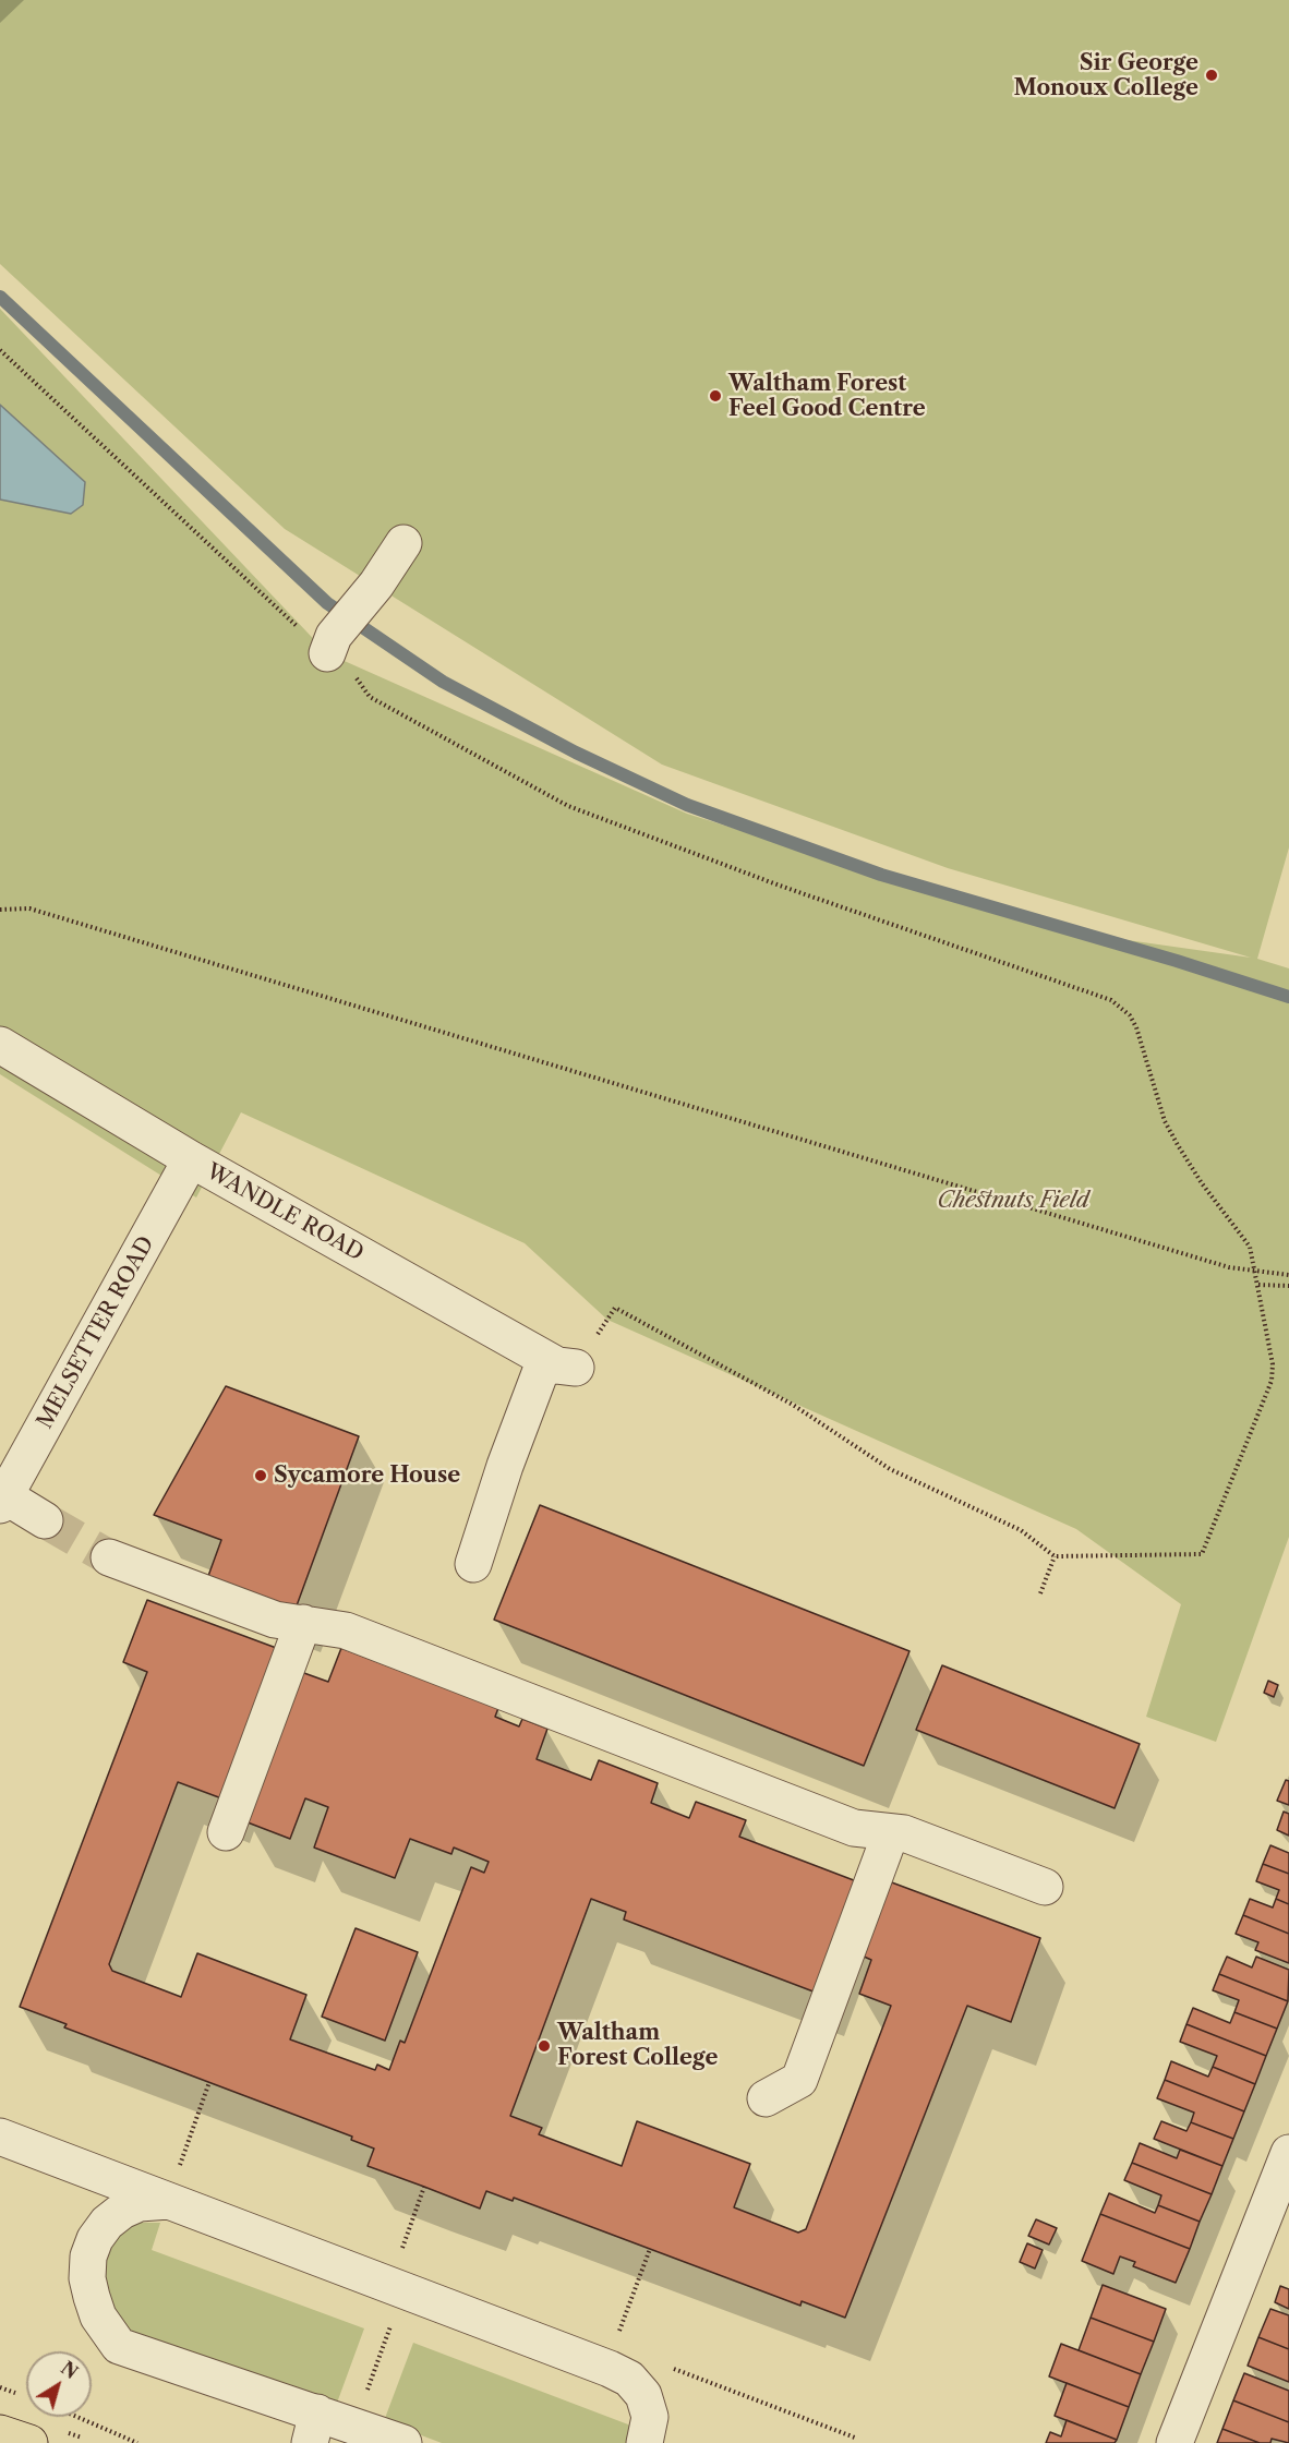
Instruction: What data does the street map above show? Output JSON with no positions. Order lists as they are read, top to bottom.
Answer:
{
  "streets": {
    "street": ["WANDLE ROAD", "MELSETTER ROAD"]
  },
  "crossings": [
    ["WANDLE ROAD", "MELSETTER ROAD"]
  ],
  "parks": ["Chestnuts Field"],
  "places": [
    "Sir George Monoux College",
    "Waltham Forest Feel Good Centre",
    "Sycamore House",
    "Waltham Forest College"
  ],
  "north": "top right"
}
